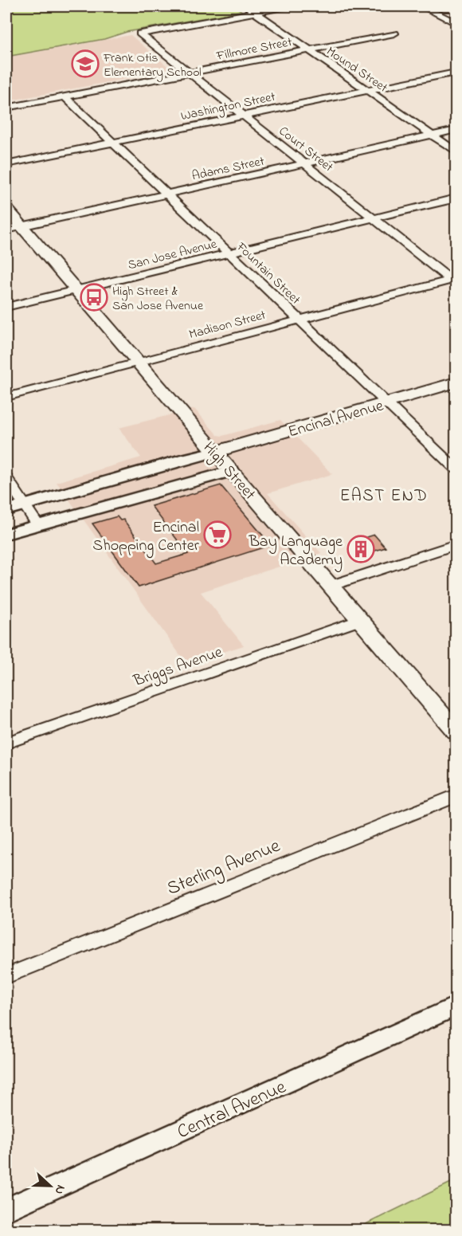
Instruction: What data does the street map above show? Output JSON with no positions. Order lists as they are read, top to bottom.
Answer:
{
  "streets": {
    "main road": ["Encinal Avenue", "High Street"],
    "street": [
      "Fillmore Street",
      "Mound Street",
      "Washington Street",
      "Court Street",
      "Adams Street",
      "San Jose Avenue",
      "Fountain Street",
      "Madison Street",
      "Briggs Avenue",
      "Sterling Avenue",
      "Central Avenue"
    ]
  },
  "crossings": [
    ["Fillmore Street", "Mound Street"],
    ["Fillmore Street", "Court Street"],
    ["Fillmore Street", "Fountain Street"],
    ["Mound Street", "Washington Street"],
    ["Mound Street", "Court Street"],
    ["Mound Street", "Adams Street"],
    ["Washington Street", "Court Street"],
    ["Washington Street", "Fountain Street"],
    ["Court Street", "Adams Street"],
    ["Court Street", "San Jose Avenue"],
    ["Court Street", "Madison Street"],
    ["Adams Street", "Fountain Street"],
    ["Adams Street", "High Street"],
    ["San Jose Avenue", "Fountain Street"],
    ["San Jose Avenue", "High Street"],
    ["Fountain Street", "Madison Street"],
    ["Fountain Street", "Encinal Avenue"],
    ["Madison Street", "High Street"],
    ["Encinal Avenue", "High Street"],
    ["High Street", "Briggs Avenue"]
  ],
  "districts": ["EAST END"],
  "places": {
    "school or university": ["Frank Otis Elementary School"],
    "bus stop": ["High Street & San Jose Avenue"],
    "supermarket": ["Encinal Shopping Center"],
    "building": ["Bay Language Academy"]
  },
  "north": "right"
}
